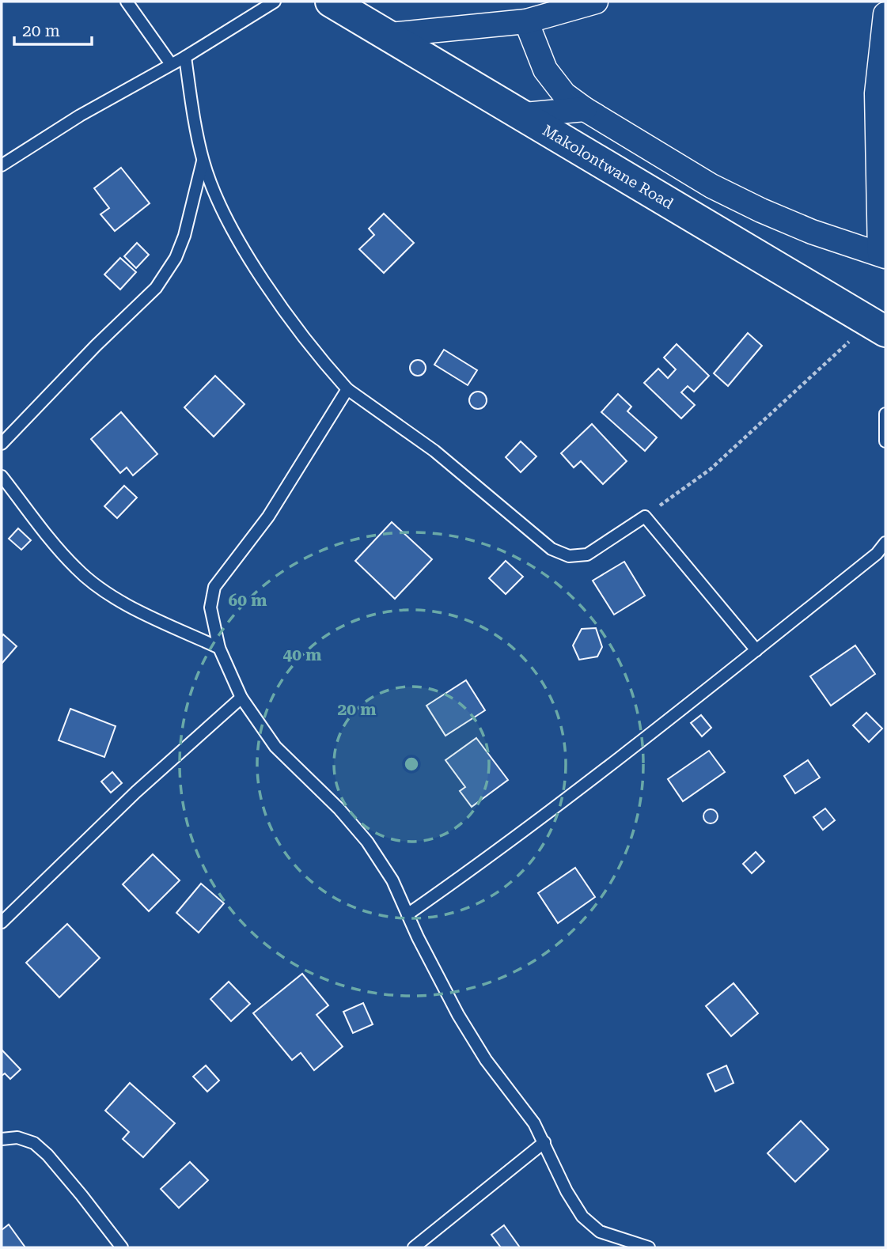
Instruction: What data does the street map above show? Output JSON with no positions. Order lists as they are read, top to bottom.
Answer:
{
  "streets": {
    "main road": ["Makolontwane Road"]
  },
  "scale_bar": "20 m",
  "rings": ["60 m", "40 m", "20 m"]
}
